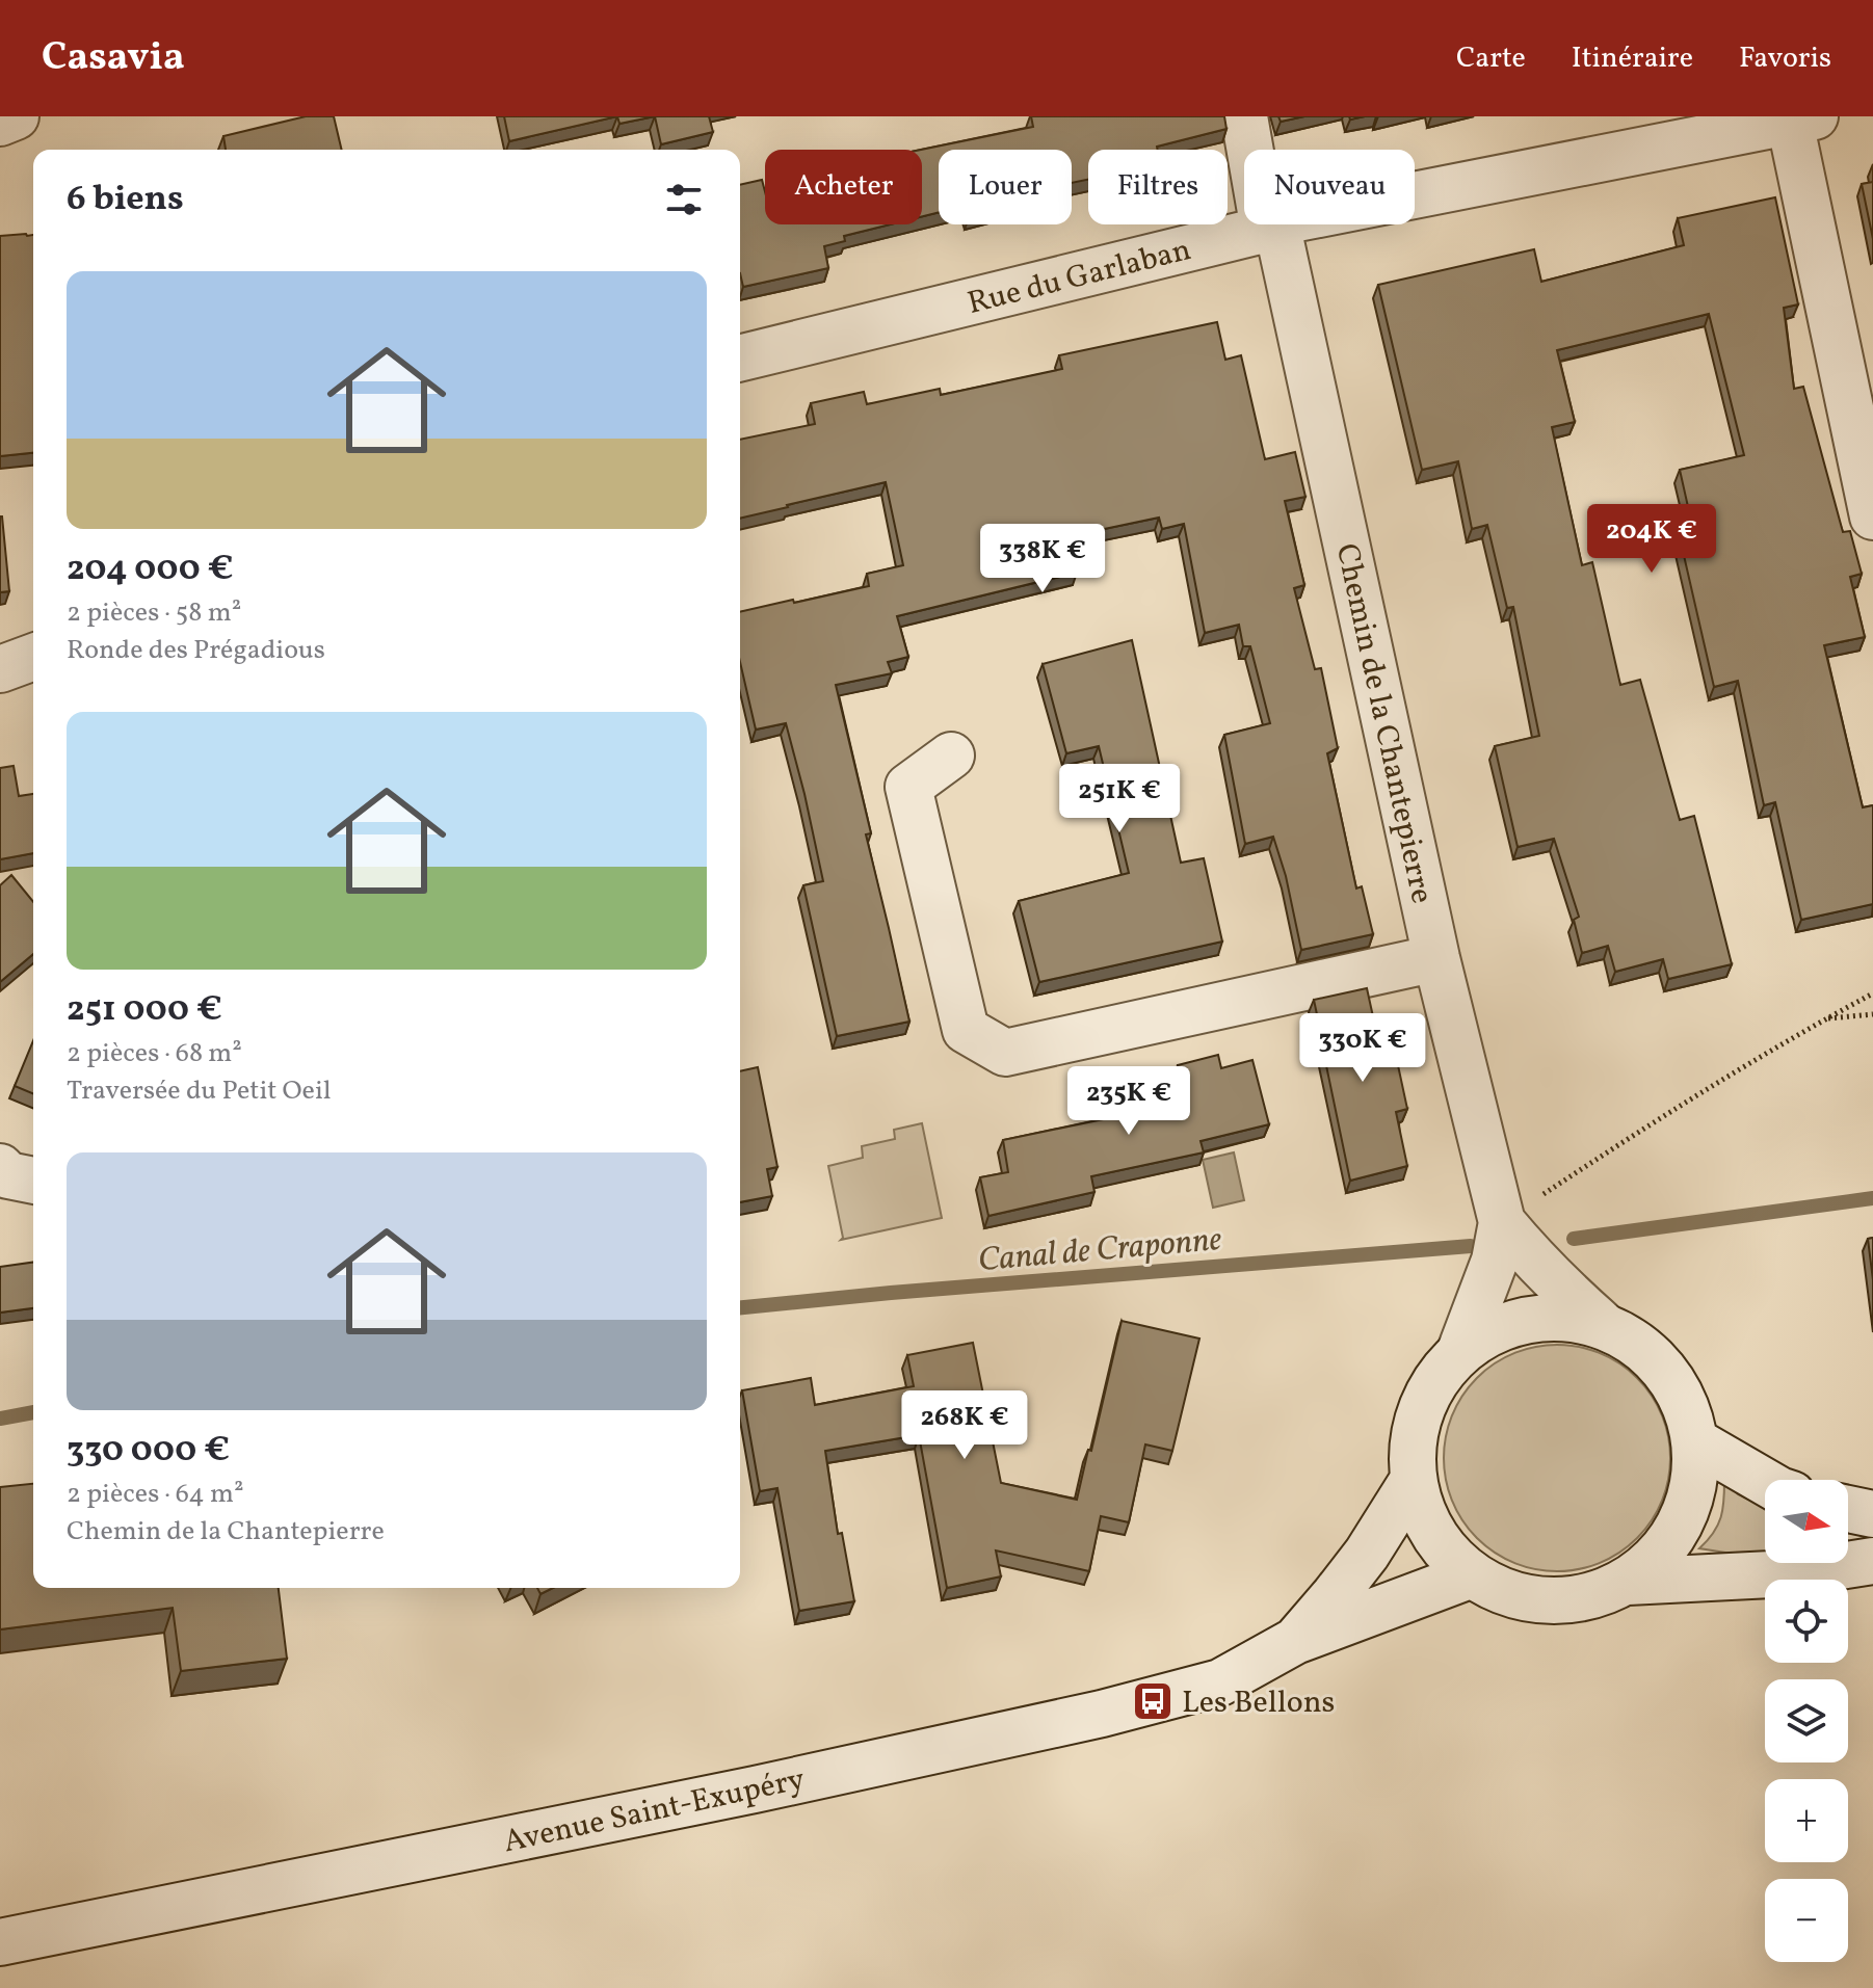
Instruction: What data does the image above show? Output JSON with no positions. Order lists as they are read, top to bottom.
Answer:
{
  "streets": {
    "street": ["Rue du Garlaban", "Chemin de la Chantepierre", "Avenue Saint-Exupéry"]
  },
  "crossings": [
    ["Rue du Garlaban", "Chemin de la Chantepierre"]
  ],
  "water": ["Canal de Craponne"],
  "places": {
    "bus stop": ["Les Bellons"]
  },
  "north": "right",
  "page": {
    "header": "Casavia",
    "nav": ["Carte", "Itinéraire", "Favoris"],
    "chip": [
      "Acheter",
      "Louer",
      "Filtres",
      "Nouveau"
    ],
    "heading": "6 biens",
    "list": [
      {
        "name": "204 000 €",
        "note": "2 pièces · 58 m² · Ronde des Prégadious"
      },
      {
        "name": "251 000 €",
        "note": "2 pièces · 68 m² · Traversée du Petit Oeil"
      },
      {
        "name": "330 000 €",
        "note": "2 pièces · 64 m² · Chemin de la Chantepierre"
      }
    ],
    "price": [
      "204K €",
      "338K €",
      "251K €",
      "330K €",
      "235K €",
      "268K €"
    ],
    "map_buttons": ["+", "−"]
  }
}
